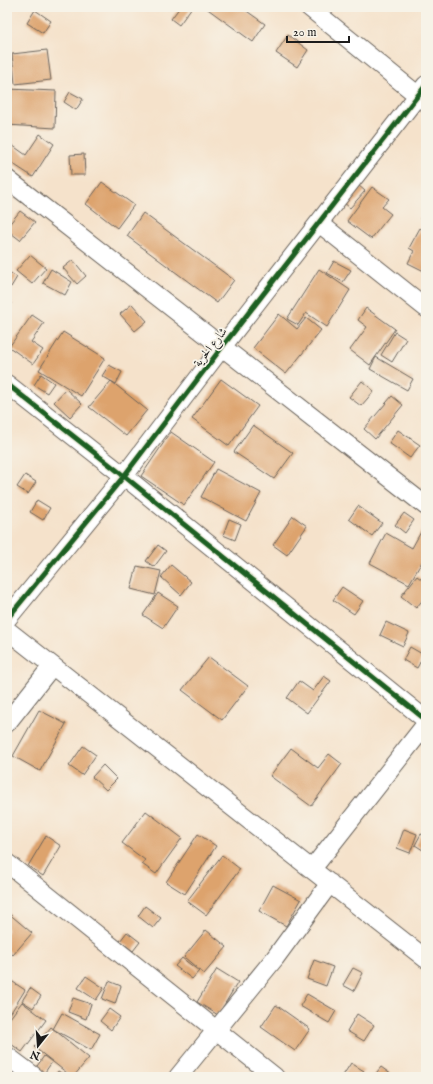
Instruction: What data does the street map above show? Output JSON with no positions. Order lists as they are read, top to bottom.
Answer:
{
  "streets": {
    "street": ["شارع الحرية"]
  },
  "scale_bar": "20 m",
  "north": "bottom"
}
